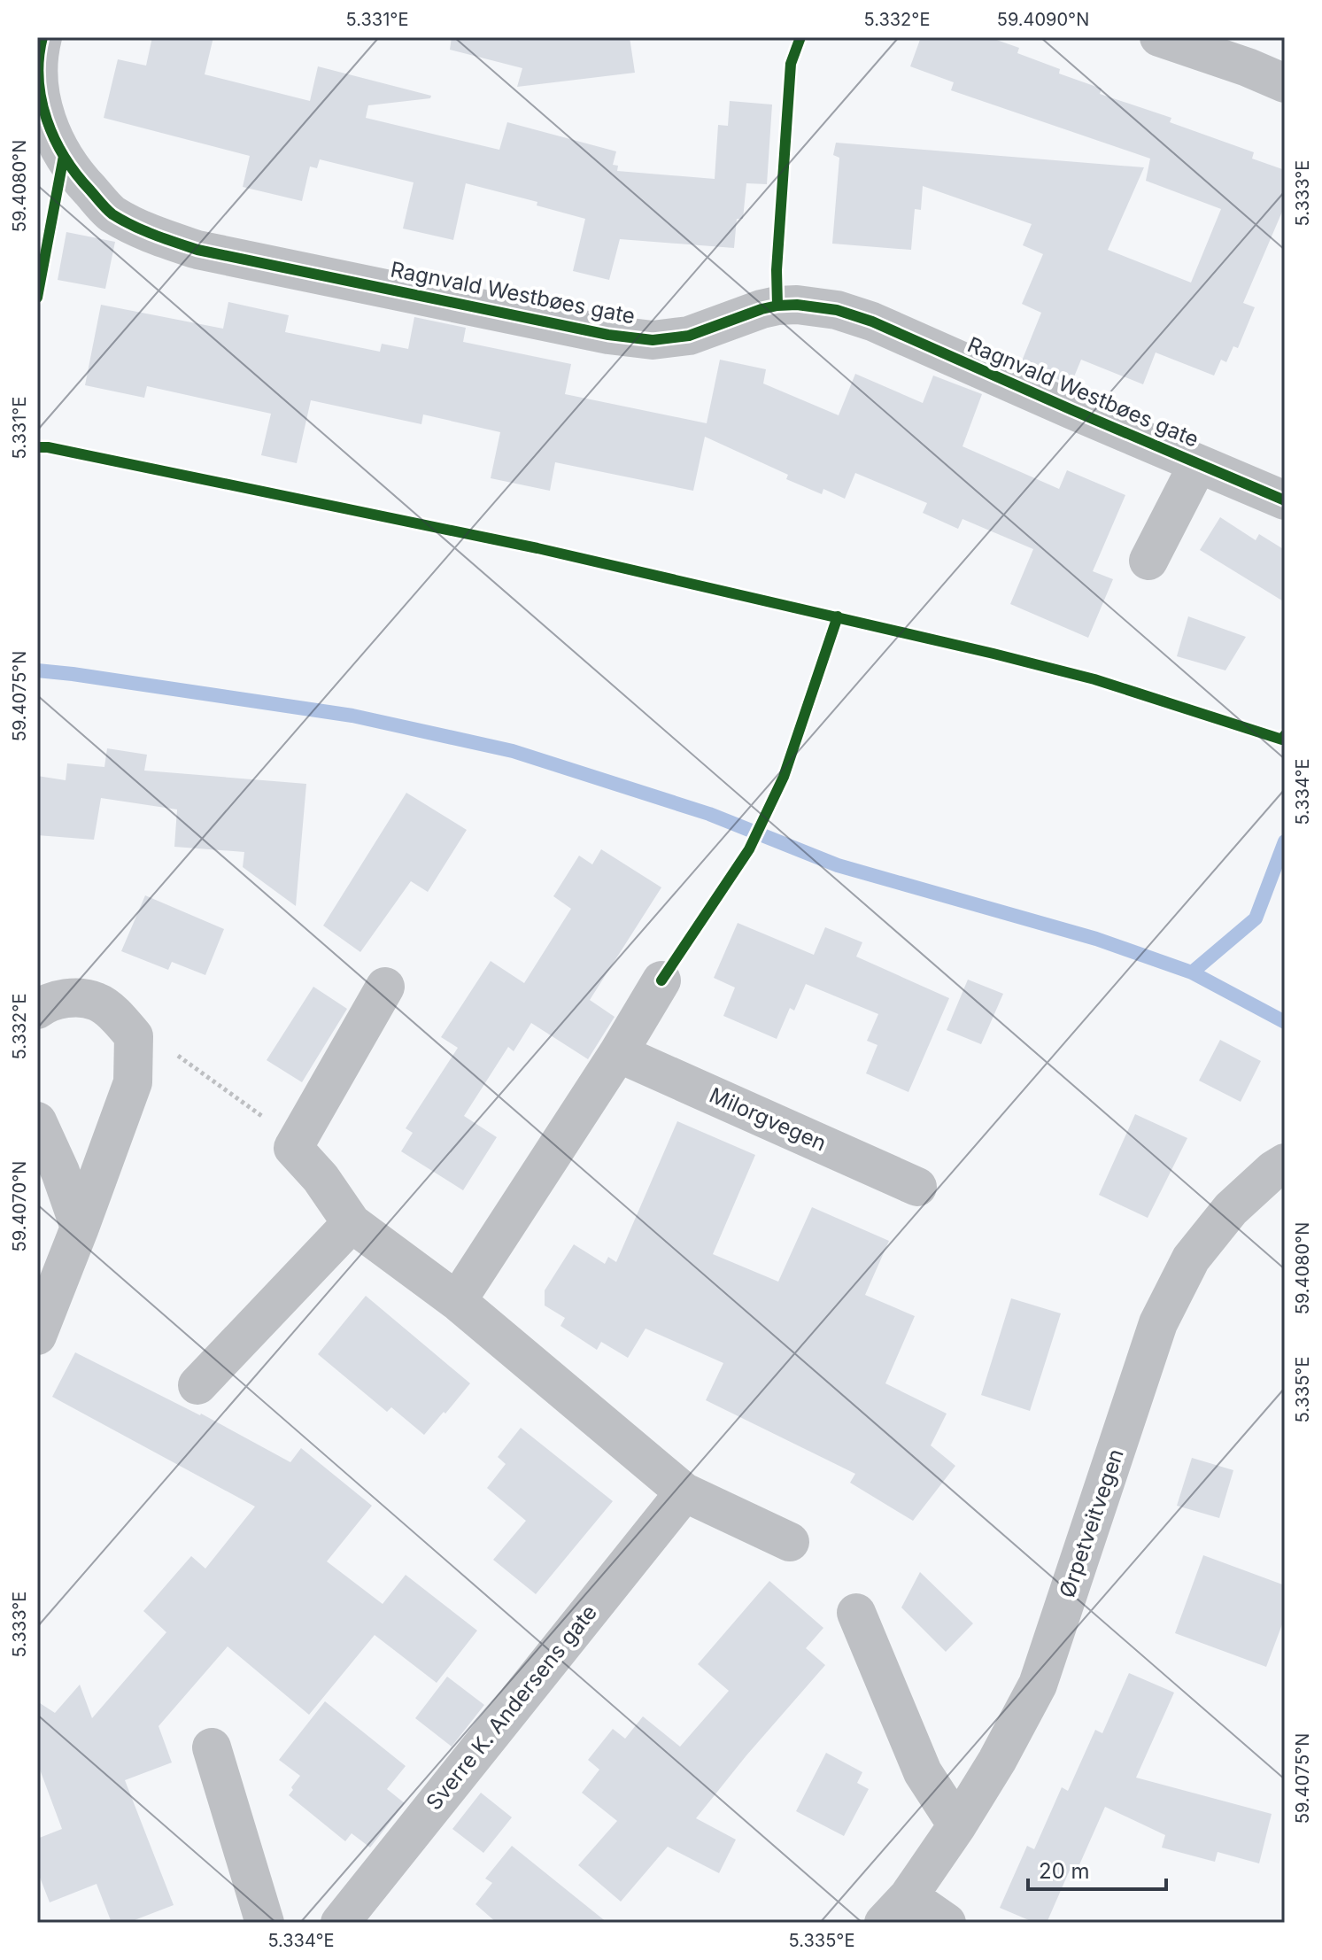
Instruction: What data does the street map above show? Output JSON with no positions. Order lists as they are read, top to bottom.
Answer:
{
  "streets": {
    "street": [
      "Ragnvald Westbøes gate",
      "Milorgvegen",
      "Ørpetveitvegen",
      "Sverre K. Andersens gate"
    ]
  },
  "scale_bar": "20 m",
  "coordinates": [
    "5.331°E",
    "5.332°E",
    "59.4090°N",
    "59.4080°N",
    "5.333°E",
    "59.4075°N",
    "5.334°E",
    "59.4070°N",
    "5.335°E"
  ]
}
